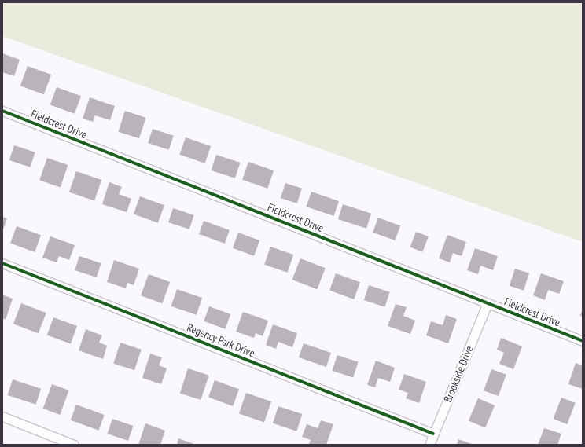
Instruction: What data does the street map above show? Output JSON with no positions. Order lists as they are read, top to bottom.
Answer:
{
  "streets": {
    "street": ["Fieldcrest Drive", "Regency Park Drive", "Brookside Drive"]
  },
  "crossings": [
    ["Fieldcrest Drive", "Brookside Drive"],
    ["Regency Park Drive", "Brookside Drive"]
  ]
}
